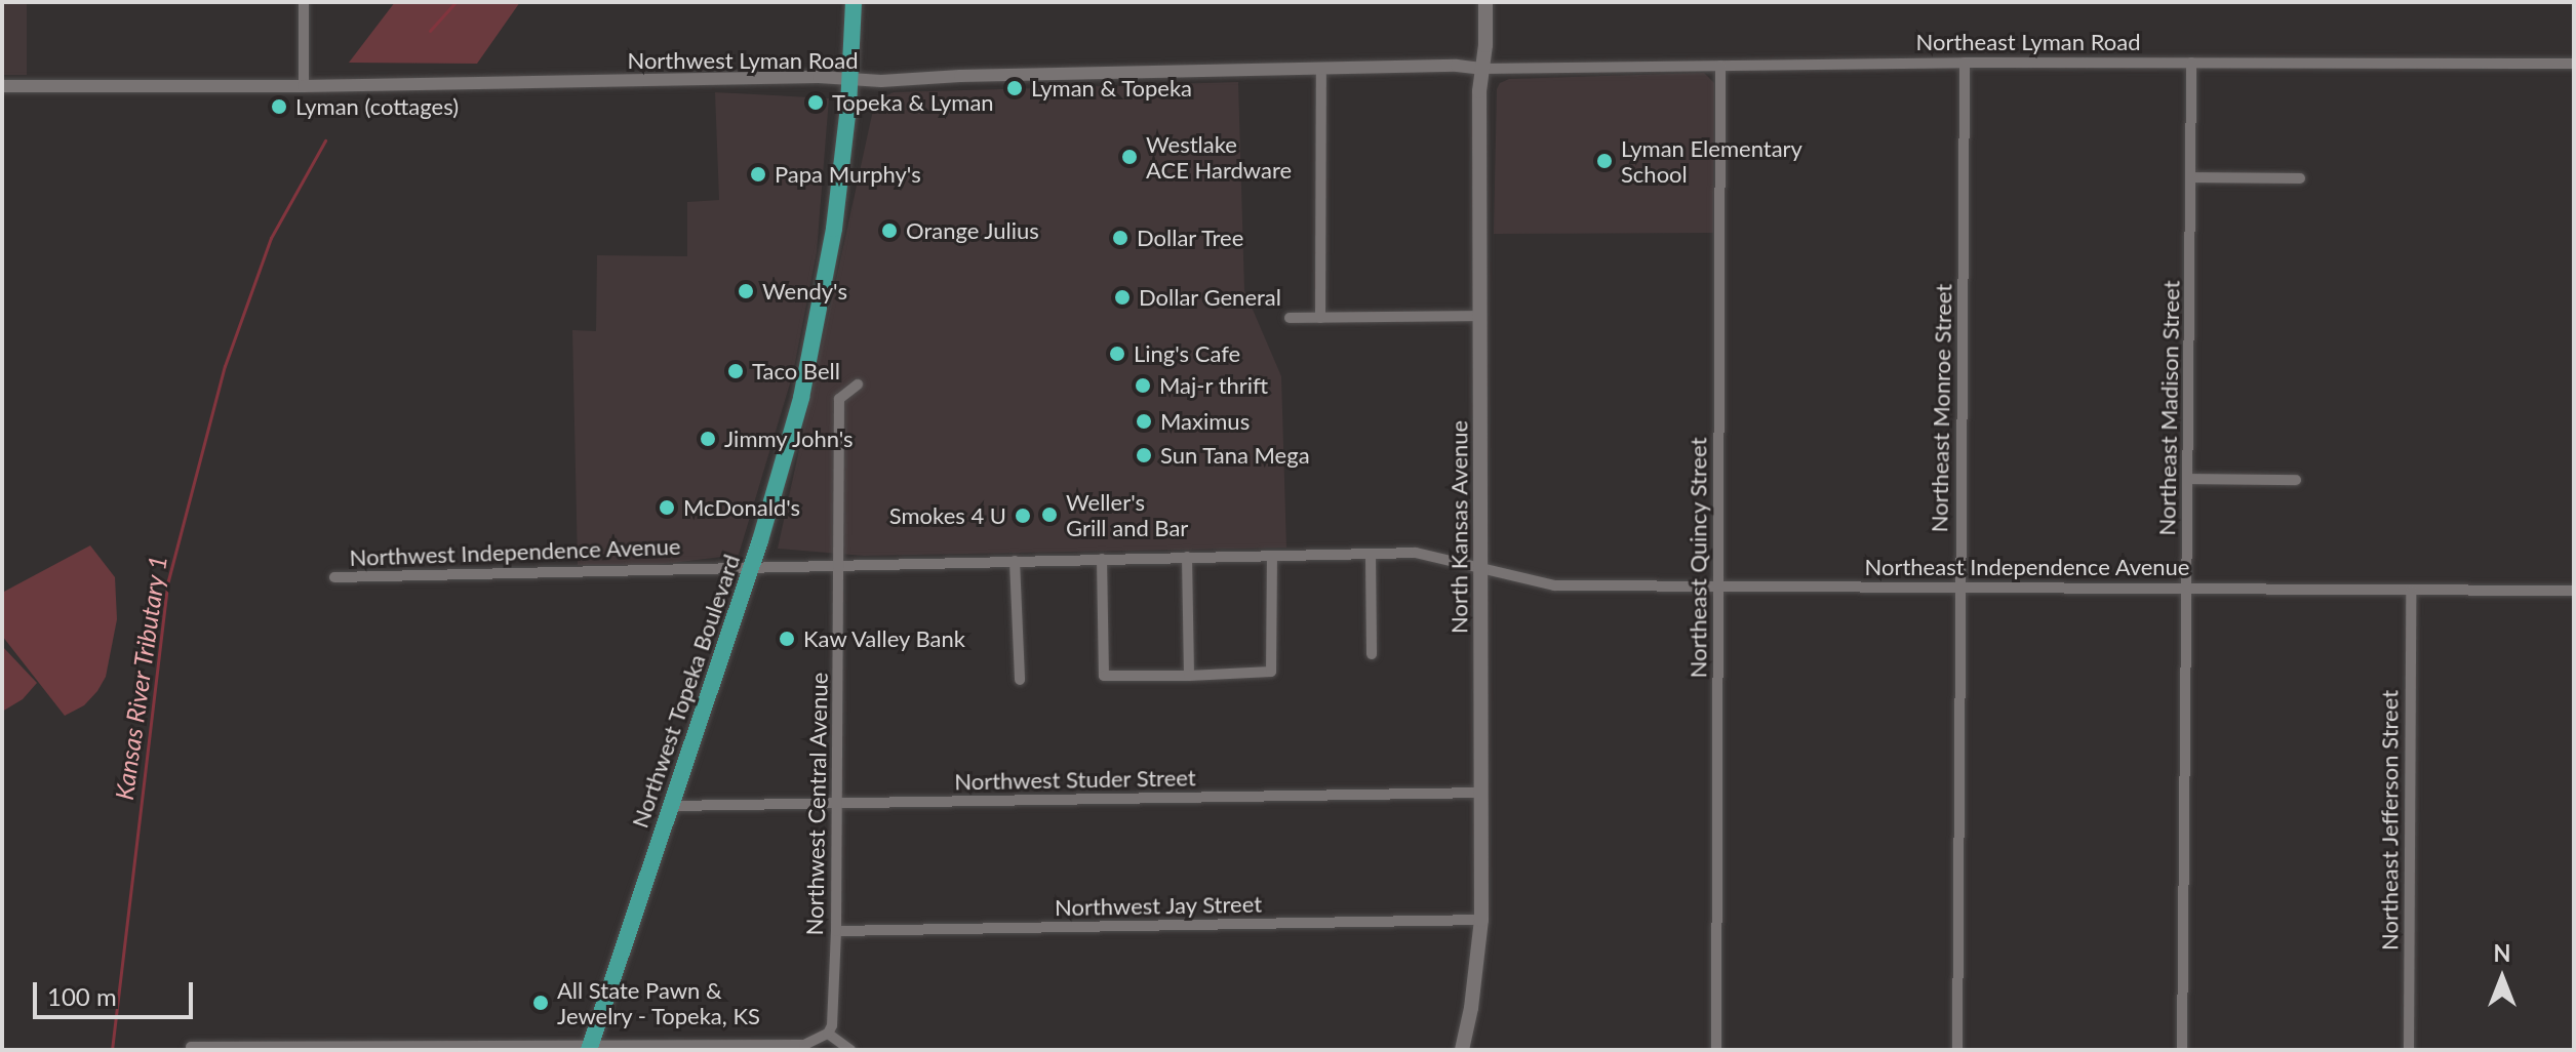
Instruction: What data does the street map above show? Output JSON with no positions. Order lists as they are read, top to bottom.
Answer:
{
  "streets": {
    "main road": ["North Kansas Avenue", "Northwest Topeka Boulevard"],
    "street": [
      "Northeast Lyman Road",
      "Northwest Lyman Road",
      "Northeast Monroe Street",
      "Northeast Madison Street",
      "Northwest Independence Avenue",
      "Northeast Quincy Street",
      "Northeast Independence Avenue",
      "Northwest Studer Street",
      "Northwest Central Avenue",
      "Northeast Jefferson Street",
      "Northwest Jay Street"
    ]
  },
  "crossings": [
    ["Northeast Lyman Road", "Northwest Lyman Road"],
    ["Northeast Lyman Road", "Northeast Monroe Street"],
    ["Northeast Lyman Road", "Northeast Madison Street"],
    ["Northeast Lyman Road", "North Kansas Avenue"],
    ["Northeast Lyman Road", "Northeast Quincy Street"],
    ["Northwest Lyman Road", "North Kansas Avenue"],
    ["Northwest Lyman Road", "Northwest Topeka Boulevard"],
    ["Northeast Monroe Street", "Northeast Independence Avenue"],
    ["Northeast Madison Street", "Northeast Independence Avenue"],
    ["North Kansas Avenue", "Northwest Independence Avenue"],
    ["North Kansas Avenue", "Northeast Independence Avenue"],
    ["North Kansas Avenue", "Northwest Studer Street"],
    ["North Kansas Avenue", "Northwest Jay Street"],
    ["Northwest Independence Avenue", "Northeast Independence Avenue"],
    ["Northwest Independence Avenue", "Northwest Topeka Boulevard"],
    ["Northwest Independence Avenue", "Northwest Central Avenue"],
    ["Northeast Quincy Street", "Northeast Independence Avenue"],
    ["Northeast Independence Avenue", "Northeast Jefferson Street"],
    ["Northwest Topeka Boulevard", "Northwest Studer Street"],
    ["Northwest Studer Street", "Northwest Central Avenue"],
    ["Northwest Central Avenue", "Northwest Jay Street"]
  ],
  "water": ["Kansas River Tributary 1"],
  "places": [
    "Lyman & Topeka",
    "Topeka & Lyman",
    "Lyman (cottages)",
    "Westlake ACE Hardware",
    "Lyman Elementary School",
    "Papa Murphy's",
    "Orange Julius",
    "Dollar Tree",
    "Wendy's",
    "Dollar General",
    "Ling's Cafe",
    "Taco Bell",
    "Maj-r thrift",
    "Maximus",
    "Jimmy John's",
    "Sun Tana Mega",
    "McDonald's",
    "Weller's Grill and Bar",
    "Smokes 4 U",
    "Kaw Valley Bank",
    "All State Pawn & Jewelry - Topeka, KS"
  ],
  "scale_bar": "100 m",
  "north": "top"
}
